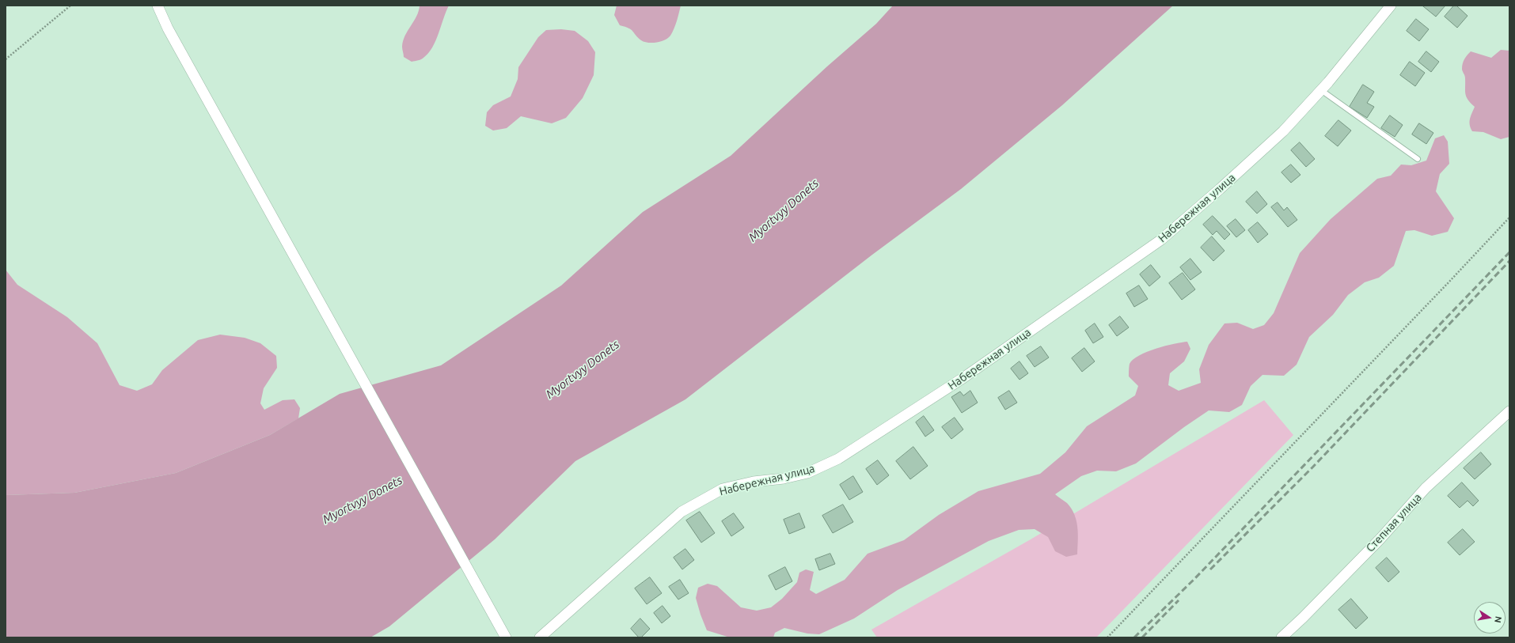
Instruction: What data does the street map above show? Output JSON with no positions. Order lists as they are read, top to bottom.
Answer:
{
  "streets": {
    "street": ["Набережная улица", "Степная улица"]
  },
  "water": ["Myortvyy Donets"],
  "north": "right"
}
